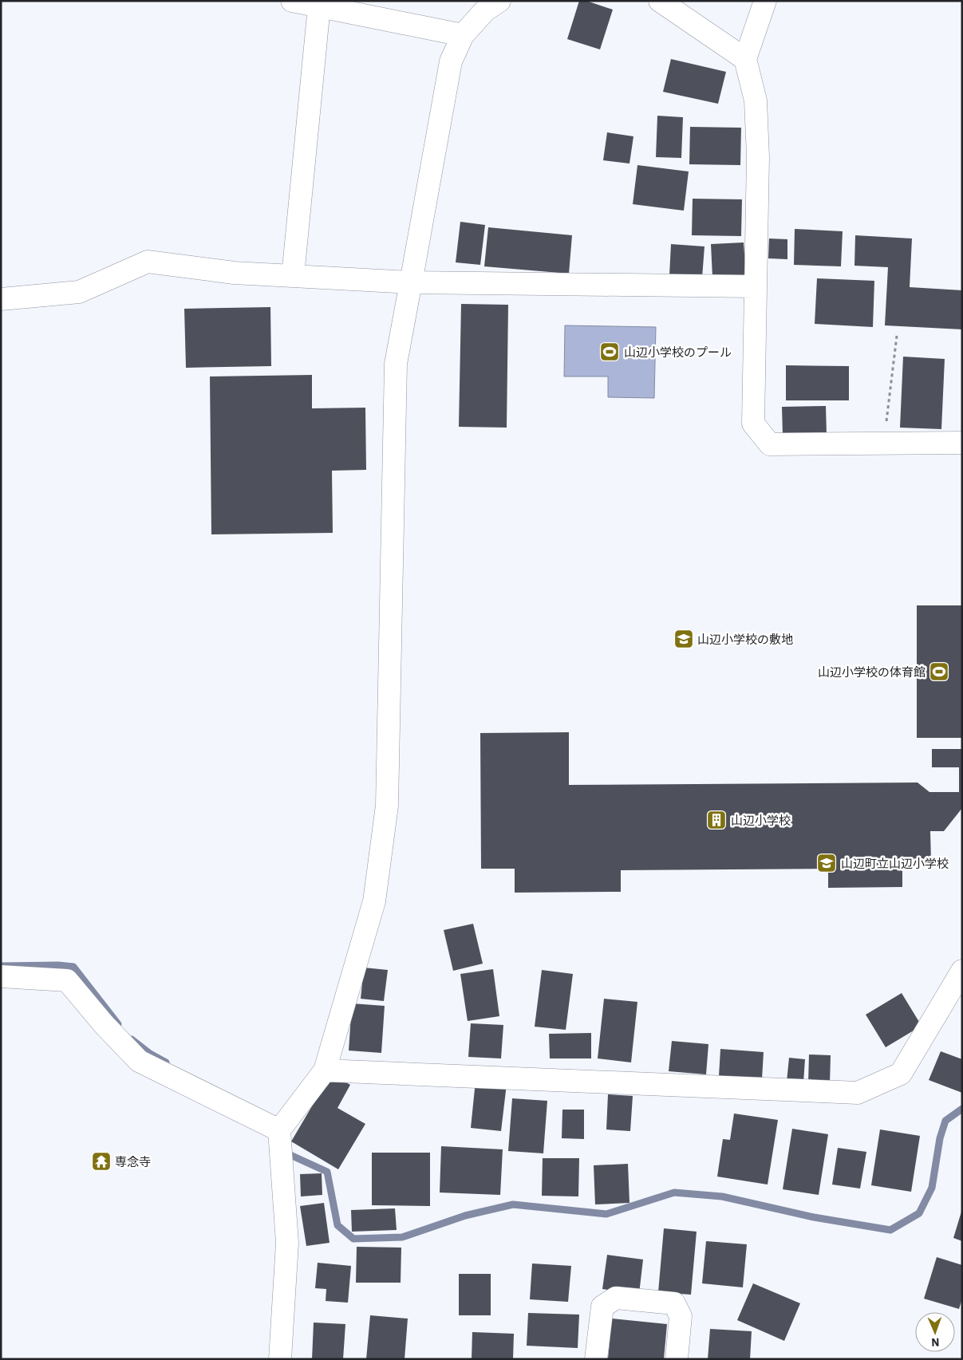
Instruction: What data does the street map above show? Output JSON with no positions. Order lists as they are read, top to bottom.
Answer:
{
  "places": {
    "sports": ["山辺小学校のプール", "山辺小学校の体育館"],
    "school or university": ["山辺小学校の敷地", "山辺町立山辺小学校"],
    "building": ["山辺小学校"],
    "temple": ["専念寺"]
  },
  "north": "bottom"
}
